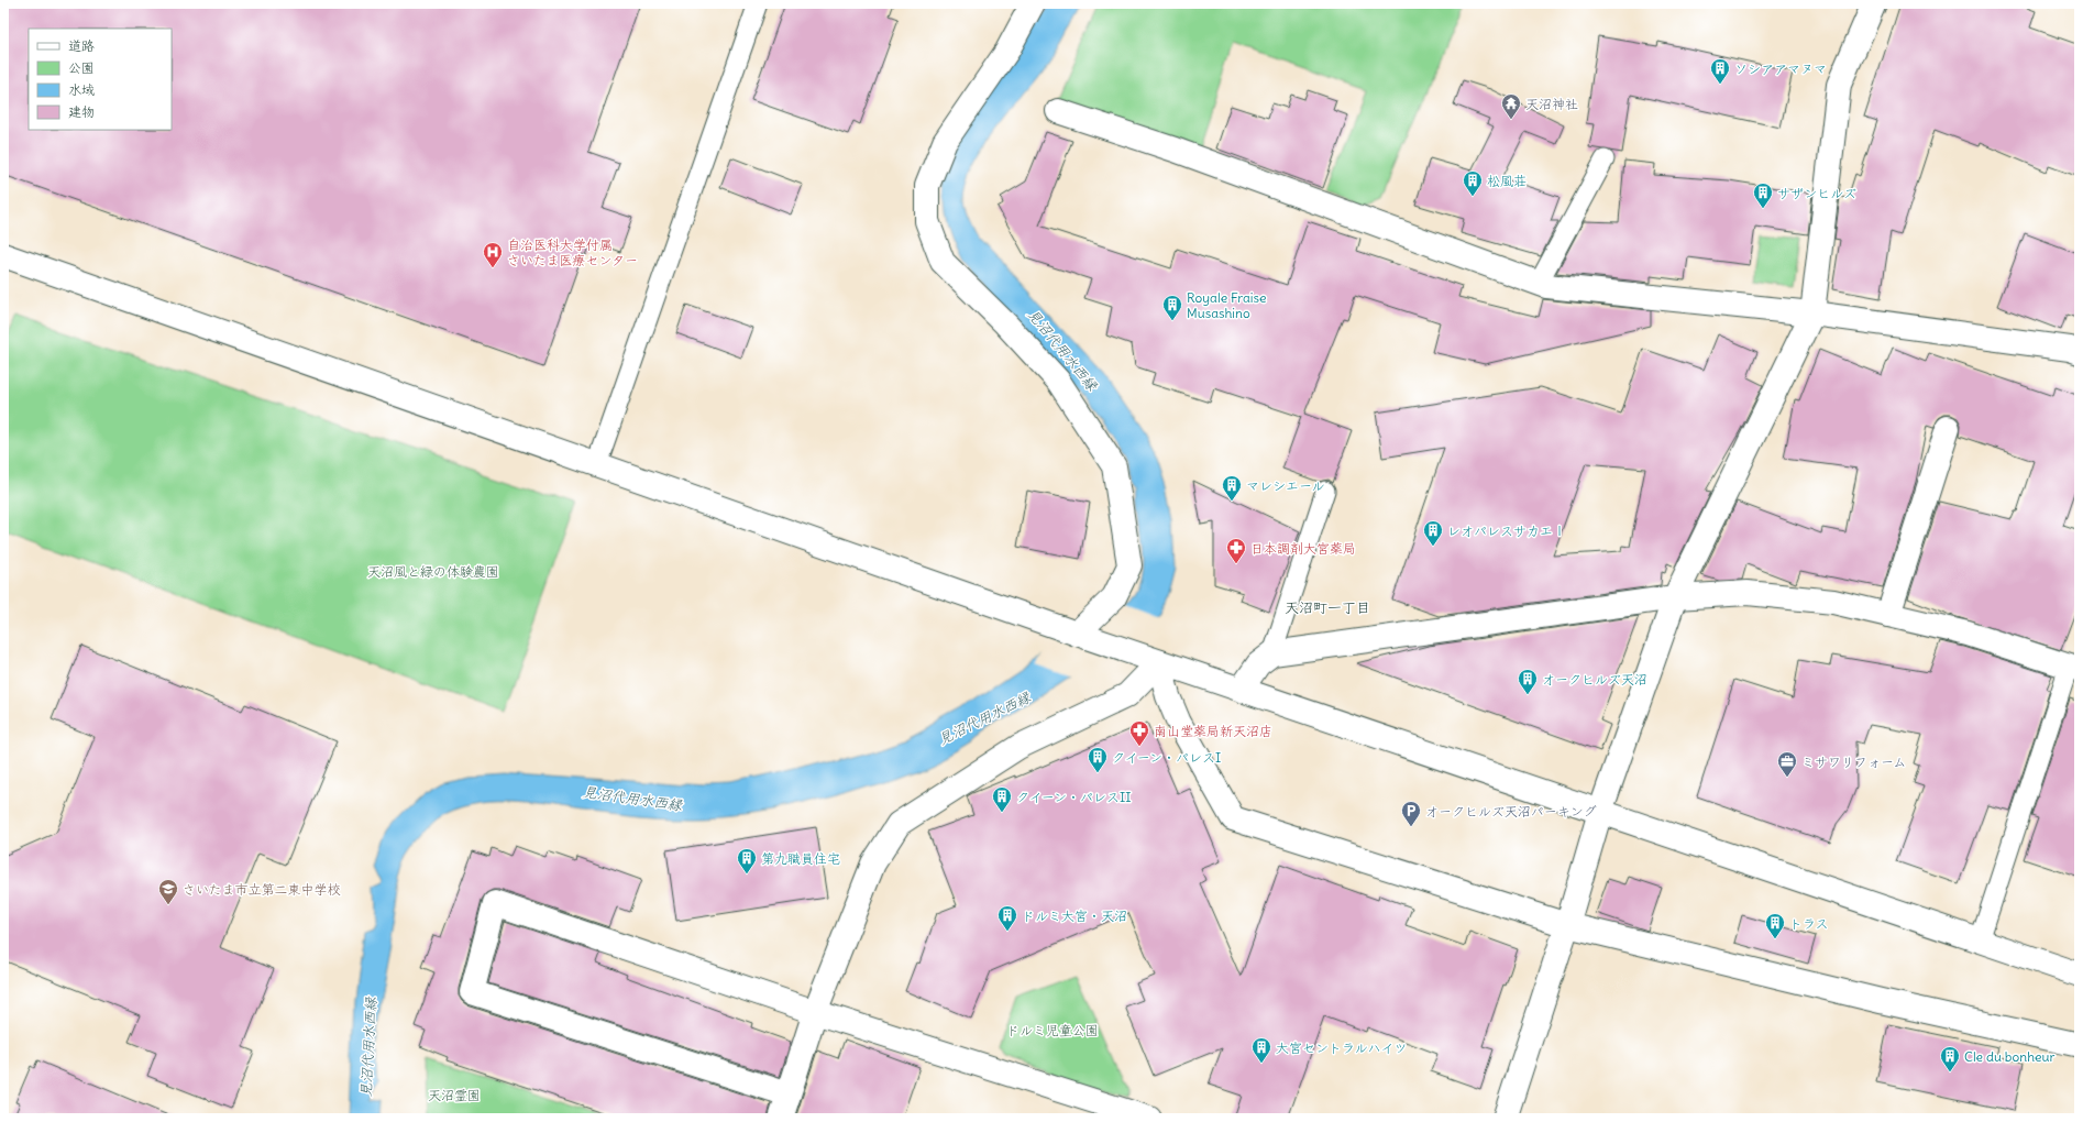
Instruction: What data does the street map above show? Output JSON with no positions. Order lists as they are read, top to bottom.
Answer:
{
  "districts": ["天沼町一丁目"],
  "water": ["見沼代用水西縁"],
  "parks": ["天沼風と緑の体験農園", "ドルミ児童公園", "天沼霊園"],
  "places": {
    "building": [
      "ソシアアマヌマ",
      "松風荘",
      "サザンヒルズ",
      "Royale Fraise Musashino",
      "マレシエール",
      "レオパレスサカエⅠ",
      "オークヒルズ天沼",
      "クイーン・パレスI",
      "クイーン・パレスII",
      "第九職員住宅",
      "ドルミ大宮・天沼",
      "トラス",
      "大宮セントラルハイツ",
      "Cle du bonheur"
    ],
    "temple": ["天沼神社"],
    "hospital": ["自治医科大学付属 さいたま医療センター"],
    "pharmacy": ["日本調剤大宮薬局", "南山堂薬局新天沼店"],
    "office": ["ミサワリフォーム"],
    "parking": ["オークヒルズ天沼パーキング"],
    "school or university": ["さいたま市立第二東中学校"]
  },
  "legend": [
    "道路",
    "公園",
    "水域",
    "建物"
  ]
}
